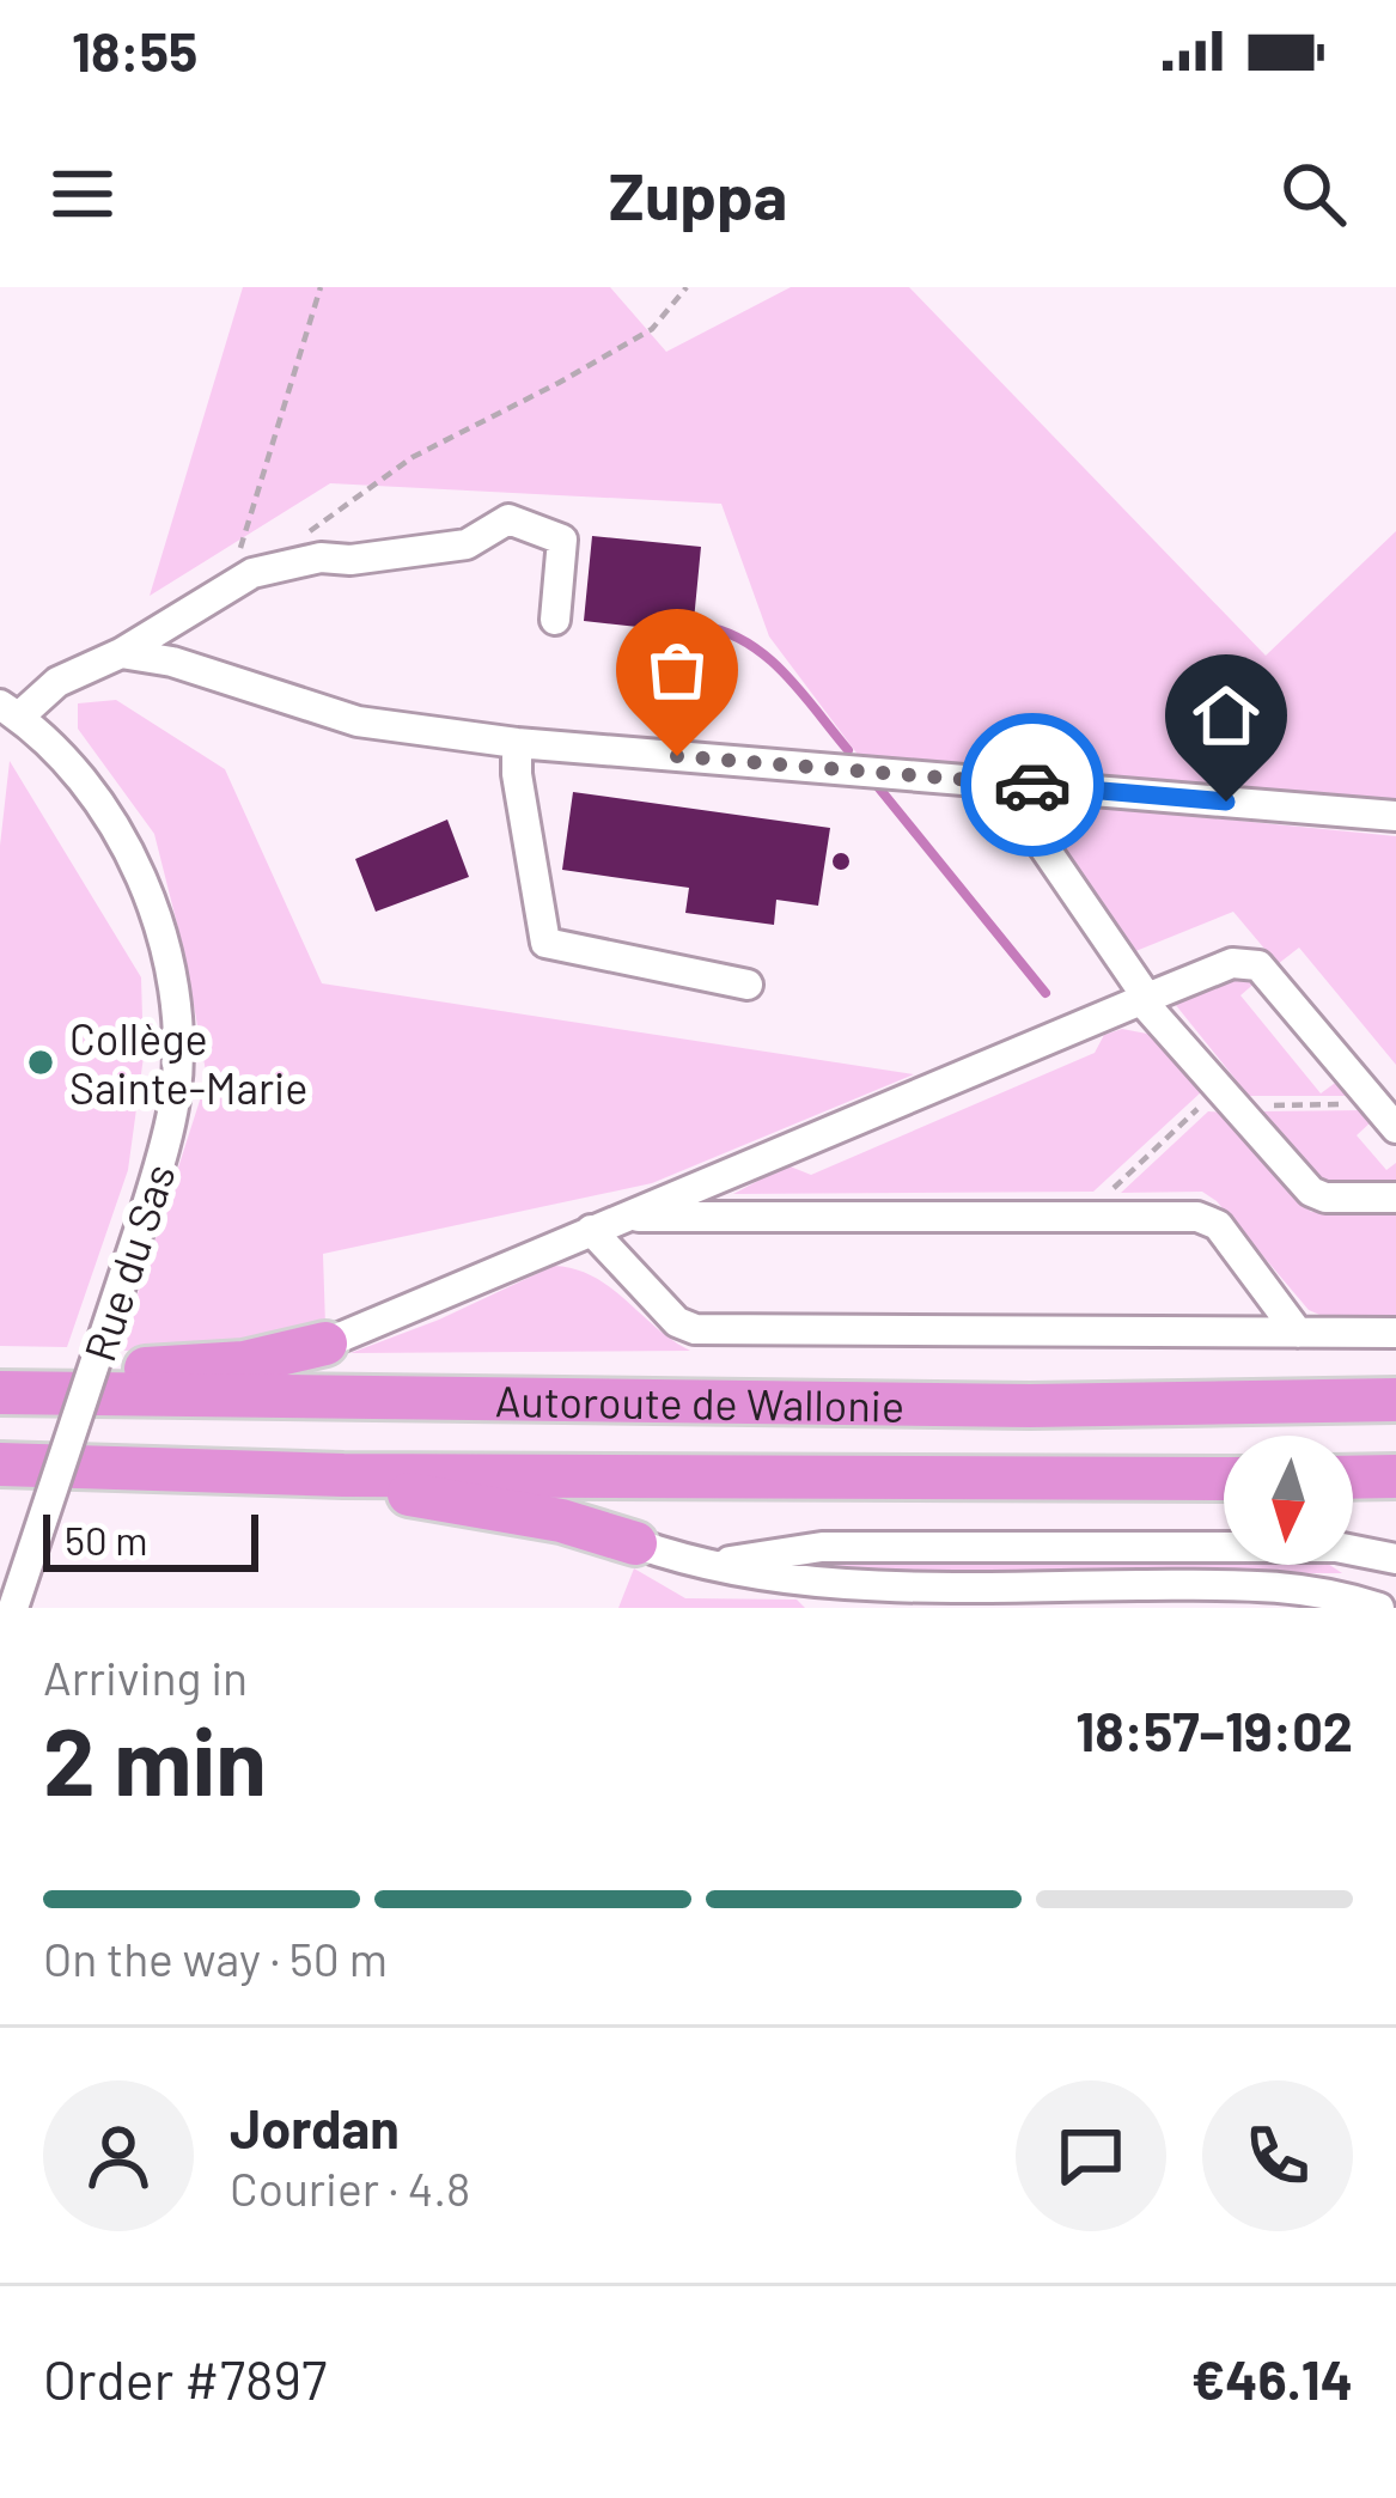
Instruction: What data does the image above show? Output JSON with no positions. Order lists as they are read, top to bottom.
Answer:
{
  "streets": {
    "highway": ["Autoroute de Wallonie"],
    "street": ["Rue du Sas"]
  },
  "places": ["Collège Sainte-Marie"],
  "scale_bar": "50 m",
  "north": "bottom",
  "page": {
    "status": "18:55",
    "header": "Zuppa",
    "scale": "50 m",
    "heading": ["2 min", "Arriving in", "18:57–19:02"],
    "panel": [
      "Jordan",
      "Courier · 4.8",
      "Order #7897",
      "€46.14"
    ],
    "bar": "On the way · 50 m"
  }
}
